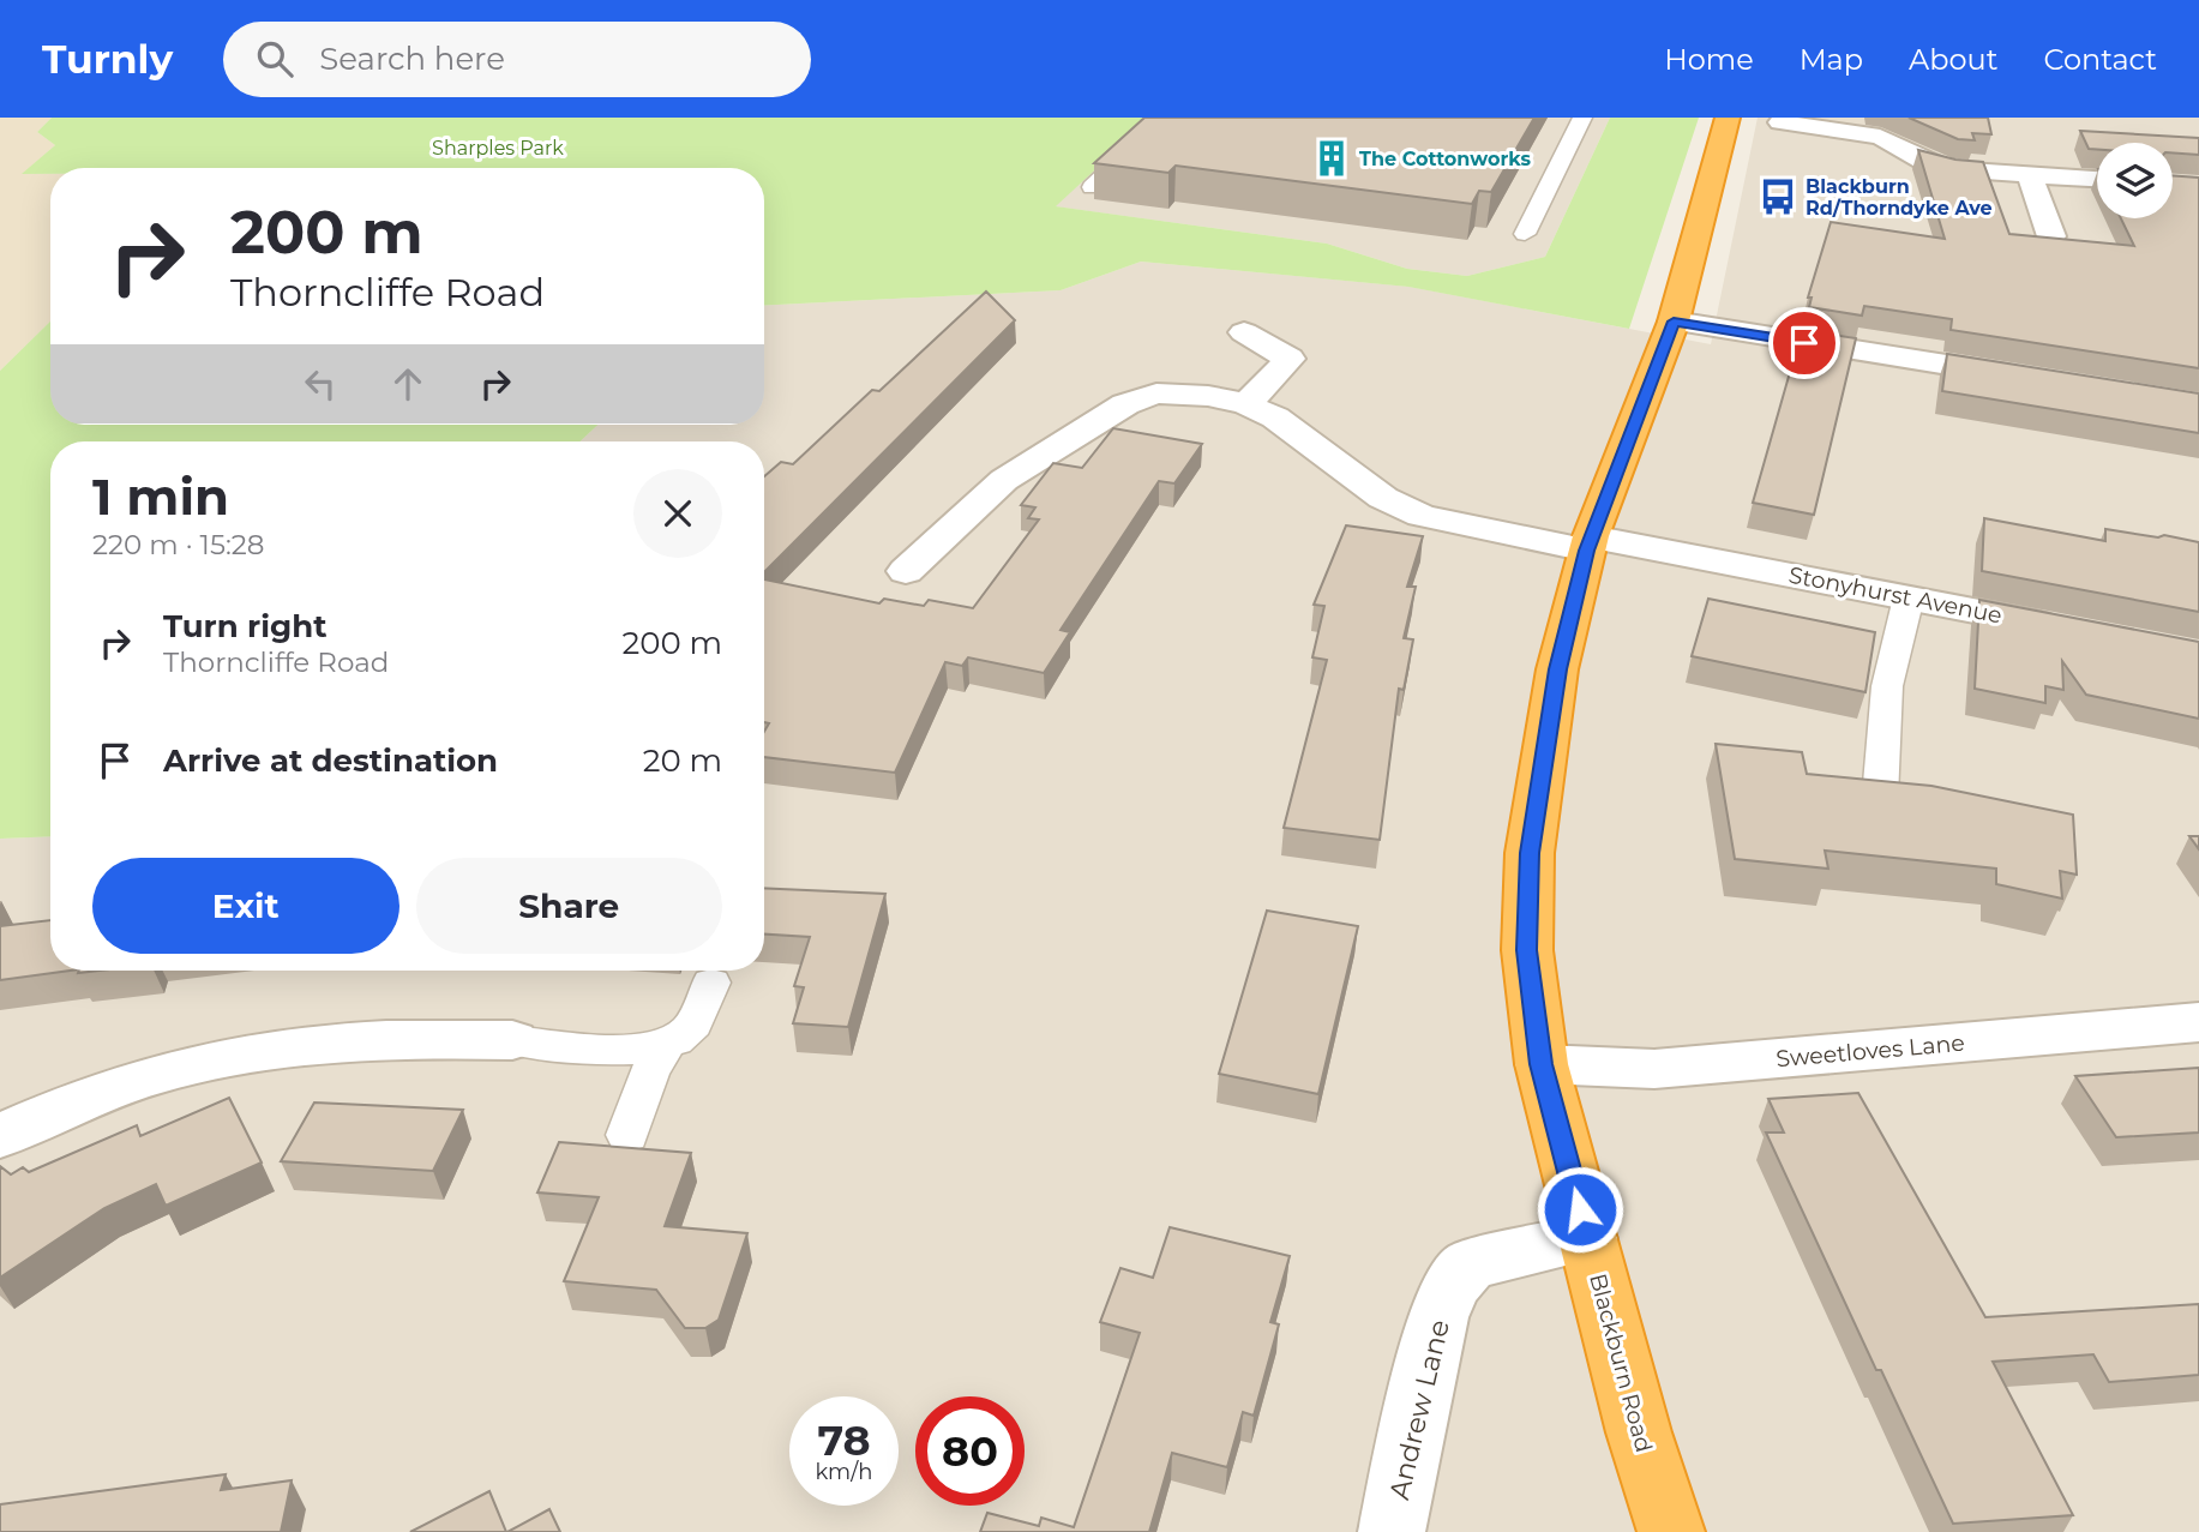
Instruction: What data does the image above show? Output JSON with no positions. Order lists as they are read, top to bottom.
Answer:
{
  "streets": {
    "highway": ["Blackburn Road"],
    "street": ["Stonyhurst Avenue", "Sweetloves Lane", "Andrew Lane"]
  },
  "crossings": [
    ["Stonyhurst Avenue", "Blackburn Road"],
    ["Sweetloves Lane", "Blackburn Road"],
    ["Blackburn Road", "Andrew Lane"]
  ],
  "parks": ["Sharples Park"],
  "places": {
    "building": ["The Cottonworks"],
    "bus stop": ["Blackburn Rd/Thorndyke Ave"]
  },
  "page": {
    "header": "Turnly",
    "search": "Search here",
    "nav": [
      "Home",
      "Map",
      "About",
      "Contact"
    ],
    "turn": ["200 m", "Thorncliffe Road"],
    "heading": ["1 min", "220 m · 15:28"],
    "list": [
      {
        "name": "Turn right",
        "note": "Thorncliffe Road",
        "value": "200 m"
      },
      {
        "name": "Arrive at destination",
        "value": "20 m"
      }
    ],
    "buttons": ["Exit", "Share"],
    "speed": "78 km/h",
    "limit": "80"
  }
}
